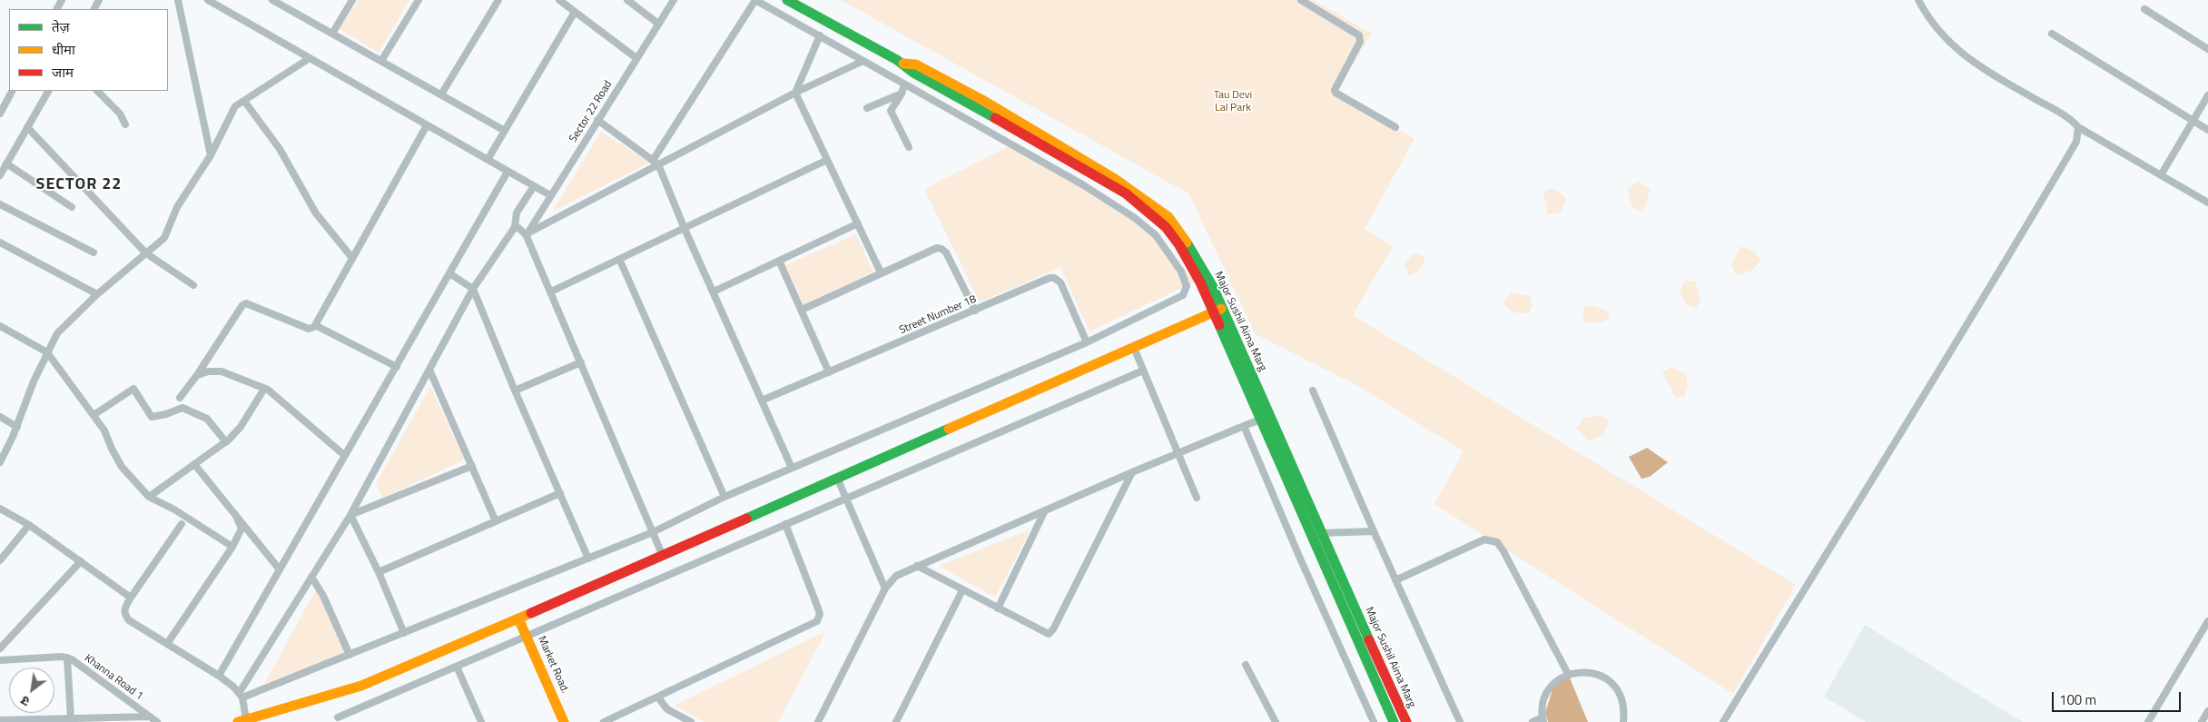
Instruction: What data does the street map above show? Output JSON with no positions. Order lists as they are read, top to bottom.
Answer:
{
  "streets": {
    "street": [
      "Sector 22 Road",
      "Street Number 18",
      "Major Sushil Aima Marg",
      "Market Road.",
      "Khanna Road 1"
    ]
  },
  "districts": ["SECTOR 22"],
  "parks": ["Tau Devi Lal Park"],
  "legend": ["तेज़", "धीमा", "जाम"],
  "scale_bar": "100 m",
  "north": "bottom left"
}
